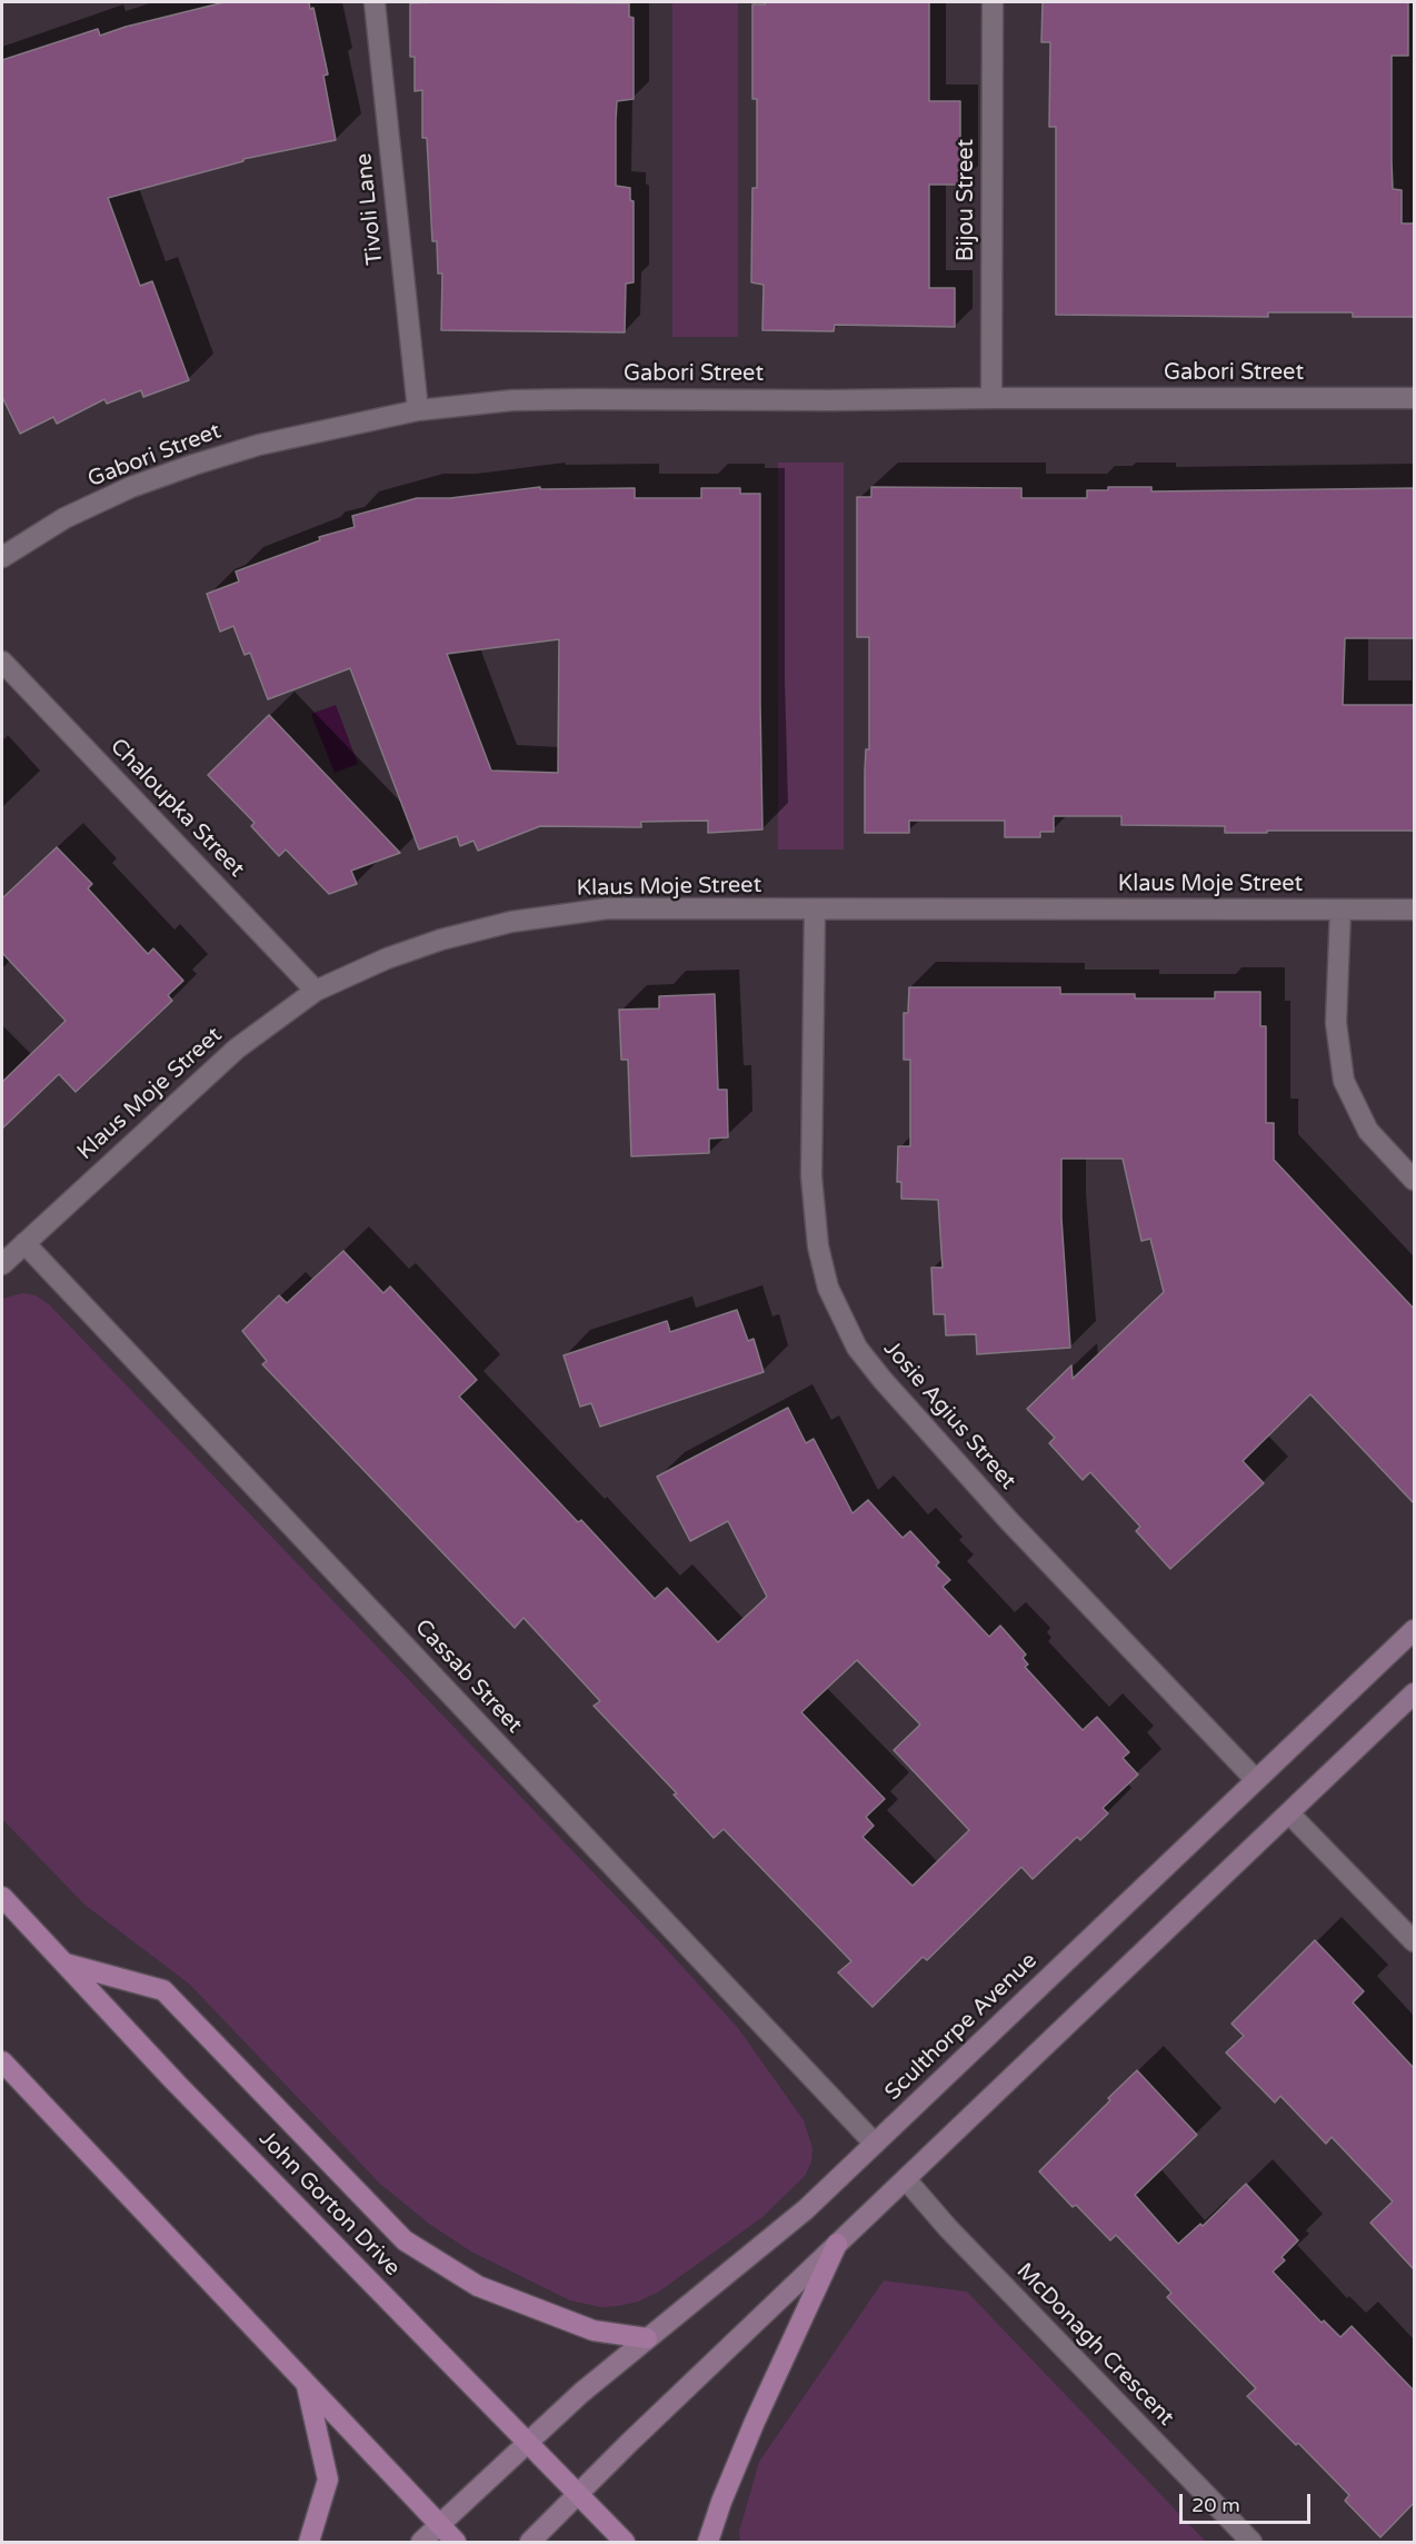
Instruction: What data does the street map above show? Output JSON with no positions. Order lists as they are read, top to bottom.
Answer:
{
  "streets": {
    "main road": ["John Gorton Drive"],
    "street": [
      "Bijou Street",
      "Tivoli Lane",
      "Gabori Street",
      "Chaloupka Street",
      "Klaus Moje Street",
      "Josie Agius Street",
      "Cassab Street",
      "Sculthorpe Avenue",
      "McDonagh Crescent"
    ]
  },
  "crossings": [
    ["Bijou Street", "Gabori Street"],
    ["Tivoli Lane", "Gabori Street"],
    ["Chaloupka Street", "Klaus Moje Street"],
    ["Klaus Moje Street", "Josie Agius Street"],
    ["Klaus Moje Street", "Cassab Street"],
    ["Josie Agius Street", "Sculthorpe Avenue"],
    ["Cassab Street", "Sculthorpe Avenue"],
    ["Sculthorpe Avenue", "John Gorton Drive"]
  ],
  "scale_bar": "20 m"
}
